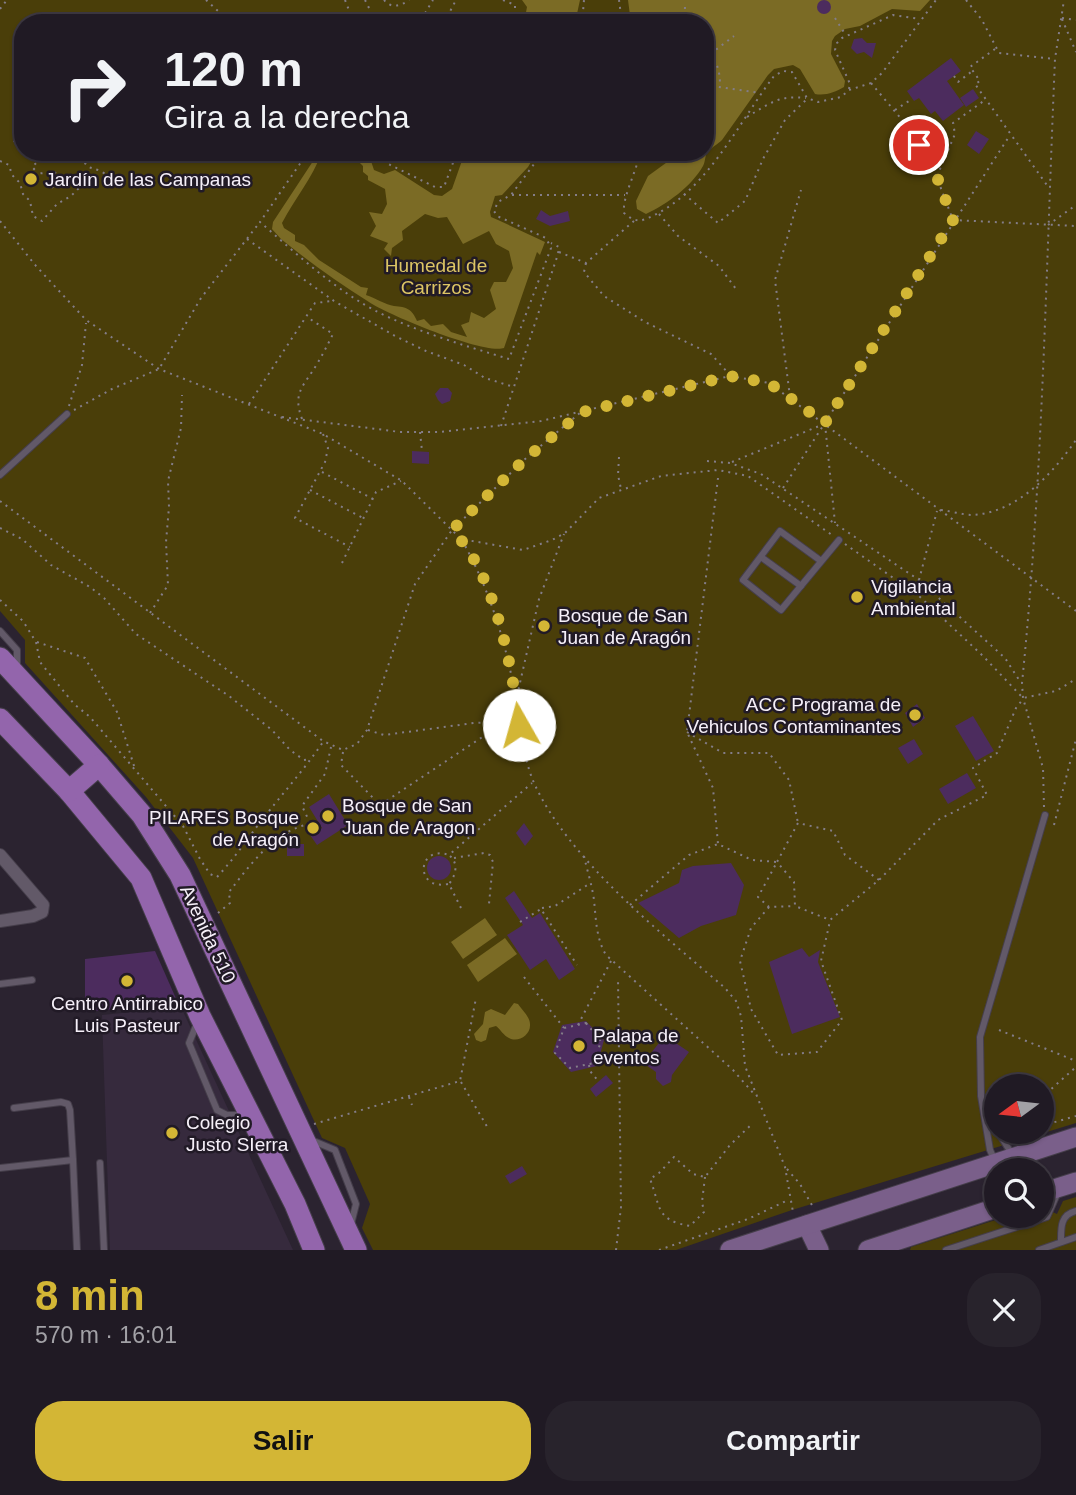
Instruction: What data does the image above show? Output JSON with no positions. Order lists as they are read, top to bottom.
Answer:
{
  "streets": {
    "main road": ["Avenida 510"]
  },
  "parks": ["Humedal de Carrizos"],
  "places": [
    "Jardín de las Campanas",
    "Vigilancia Ambiental",
    "Bosque de San Juan de Aragón",
    "ACC Programa de Vehiculos Contaminantes",
    "Bosque de San Juan de Aragon",
    "PILARES Bosque de Aragón",
    "Centro Antirrabico Luis Pasteur",
    "Palapa de eventos",
    "Colegio Justo SIerra"
  ],
  "north": "left",
  "page": {
    "turn": ["120 m", "Gira a la derecha"],
    "heading": ["8 min", "570 m · 16:01"],
    "buttons": ["Salir", "Compartir"]
  }
}
